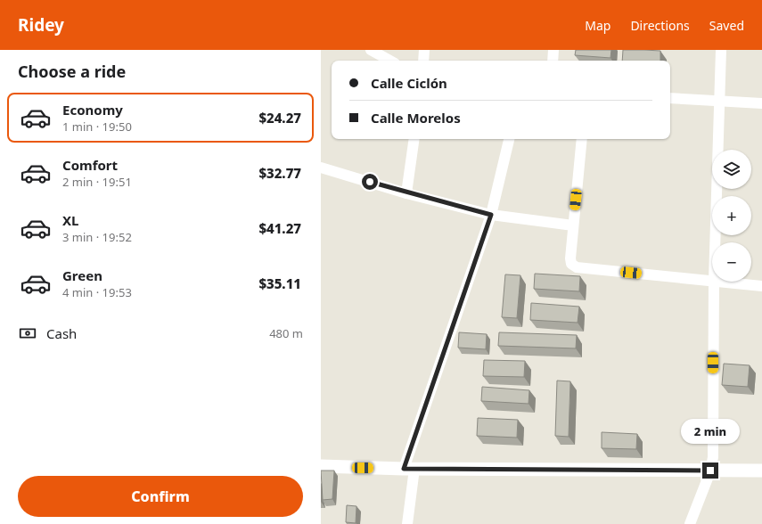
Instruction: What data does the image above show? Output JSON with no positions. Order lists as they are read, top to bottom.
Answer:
{
  "page": {
    "header": "Ridey",
    "nav": ["Map", "Directions", "Saved"],
    "heading": "Choose a ride",
    "banner": ["Calle Ciclón", "Calle Morelos"],
    "list": [
      {
        "name": "Economy",
        "note": "1 min · 19:50",
        "value": "$24.27"
      },
      {
        "name": "Comfort",
        "note": "2 min · 19:51",
        "value": "$32.77"
      },
      {
        "name": "XL",
        "note": "3 min · 19:52",
        "value": "$41.27"
      },
      {
        "name": "Green",
        "note": "4 min · 19:53",
        "value": "$35.11"
      }
    ],
    "map_buttons": ["+", "−"],
    "pay": ["Cash", "480 m"],
    "bubble": "2 min",
    "buttons": "Confirm"
  }
}
